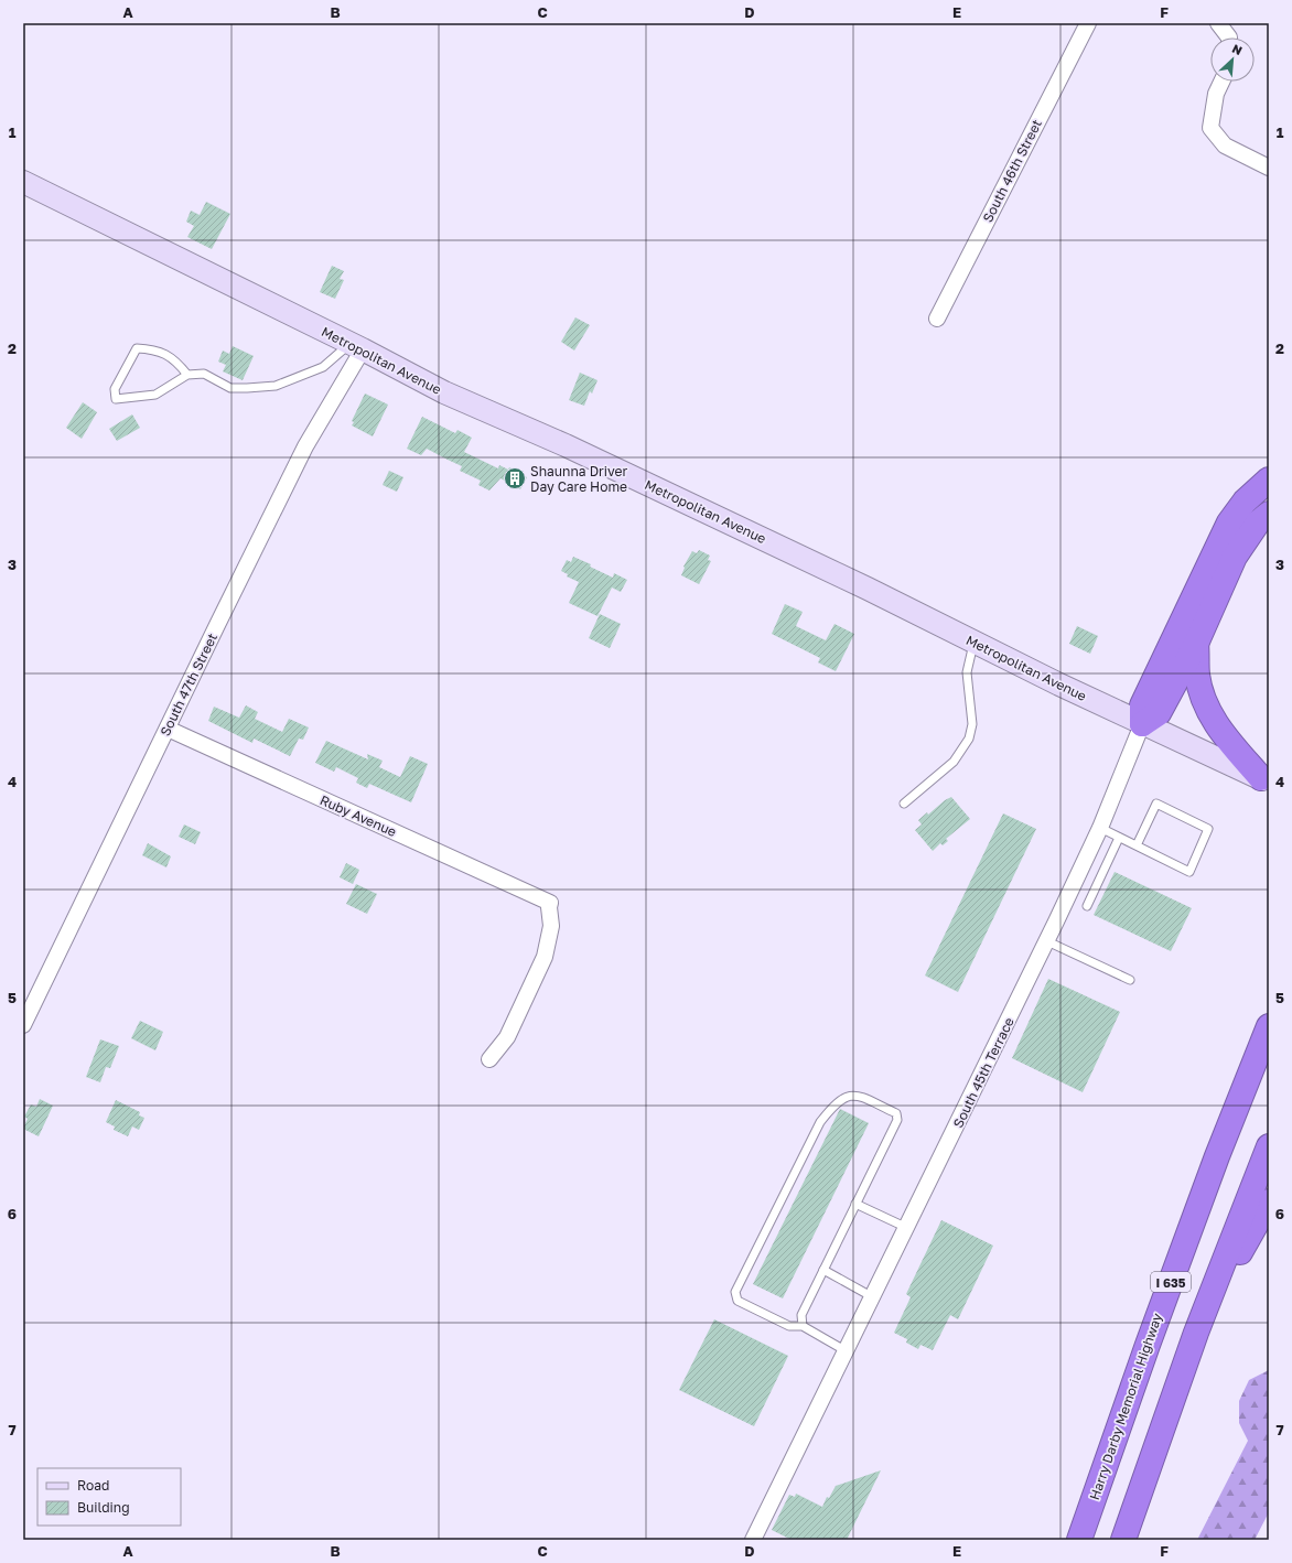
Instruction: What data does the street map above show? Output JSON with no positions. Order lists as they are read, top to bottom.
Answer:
{
  "streets": {
    "highway": ["I 635", "Harry Darby Memorial Highway"],
    "main road": ["Metropolitan Avenue"],
    "street": [
      "South 46th Street",
      "South 47th Street",
      "Ruby Avenue",
      "South 45th Terrace"
    ]
  },
  "crossings": [
    ["Metropolitan Avenue", "South 47th Street"],
    ["Metropolitan Avenue", "South 45th Terrace"],
    ["South 47th Street", "Ruby Avenue"]
  ],
  "places": {
    "building": ["Shaunna Driver Day Care Home"]
  },
  "legend": ["Road", "Building"],
  "north": "top right",
  "grid": {
    "columns": [
      "A",
      "B",
      "C",
      "D",
      "E",
      "F"
    ],
    "rows": [
      "1",
      "2",
      "3",
      "4",
      "5",
      "6",
      "7"
    ]
  }
}
